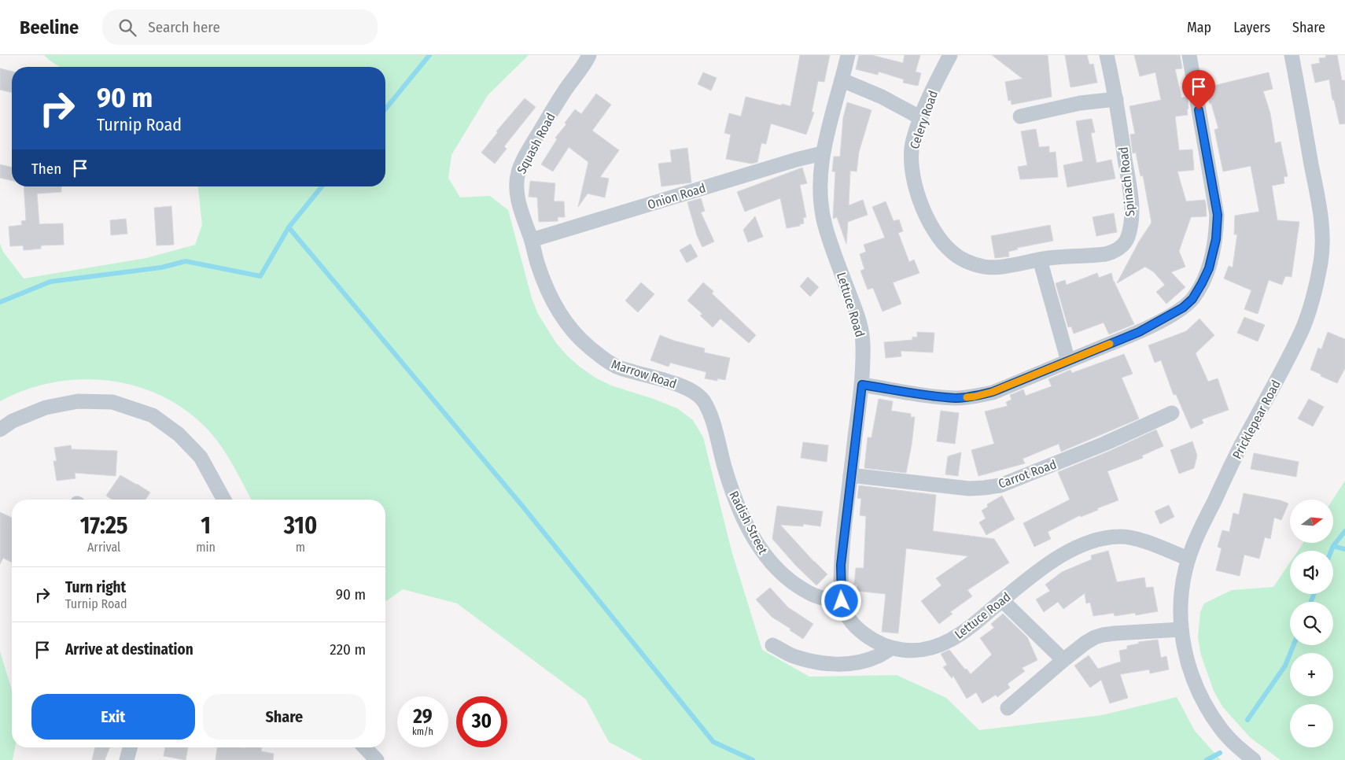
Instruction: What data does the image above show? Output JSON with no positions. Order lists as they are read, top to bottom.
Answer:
{
  "streets": {
    "street": [
      "Celery Road",
      "Squash Road",
      "Spinach Road",
      "Onion Road",
      "Lettuce Road",
      "Marrow Road",
      "Pricklepear Road",
      "Carrot Road",
      "Radish Street"
    ]
  },
  "crossings": [
    ["Celery Road", "Spinach Road"],
    ["Squash Road", "Onion Road"],
    ["Squash Road", "Marrow Road"],
    ["Onion Road", "Lettuce Road"],
    ["Onion Road", "Marrow Road"],
    ["Lettuce Road", "Pricklepear Road"],
    ["Lettuce Road", "Carrot Road"],
    ["Lettuce Road", "Radish Street"],
    ["Marrow Road", "Radish Street"]
  ],
  "north": "right",
  "page": {
    "header": "Beeline",
    "search": "Search here",
    "nav": ["Map", "Layers", "Share"],
    "turn": ["90 m", "Turnip Road"],
    "then": "Then",
    "map_buttons": ["+", "−"],
    "eta": [
      "17:25",
      "Arrival",
      "1",
      "min",
      "310",
      "m"
    ],
    "list": [
      {
        "name": "Turn right",
        "note": "Turnip Road",
        "value": "90 m"
      },
      {
        "name": "Arrive at destination",
        "value": "220 m"
      }
    ],
    "buttons": ["Exit", "Share"],
    "speed": "29 km/h",
    "limit": "30"
  }
}
